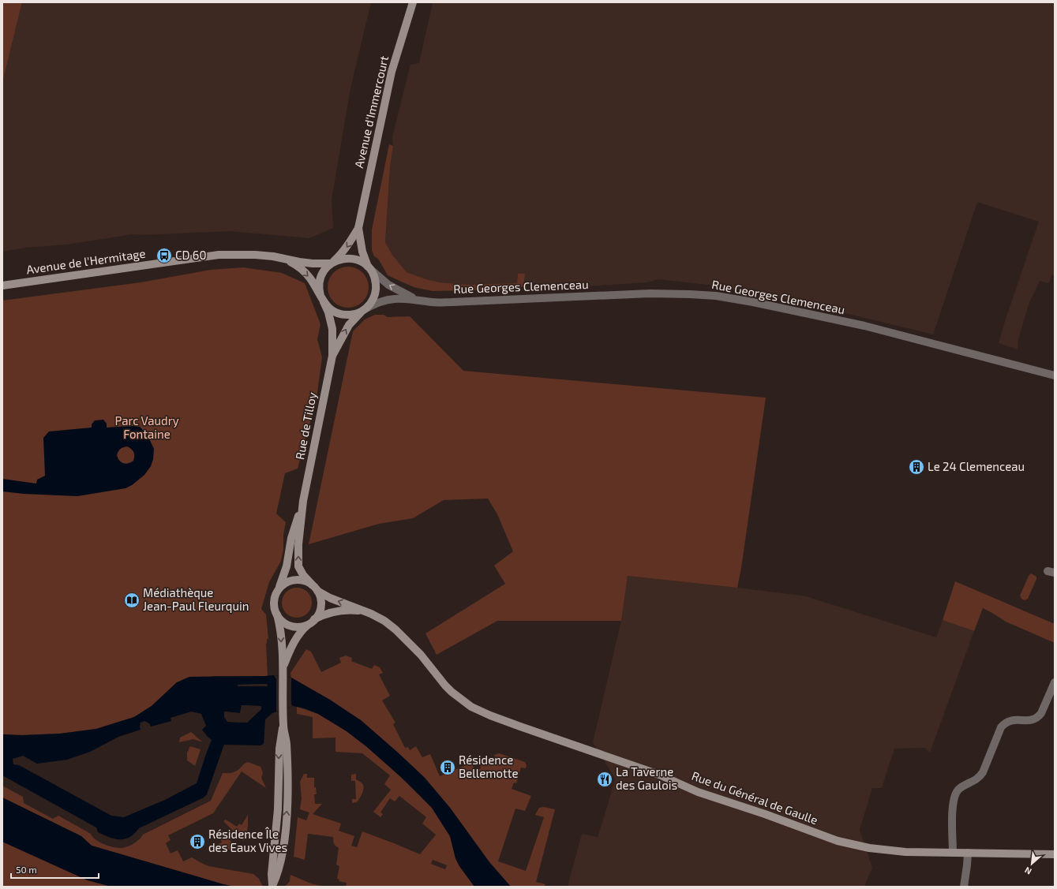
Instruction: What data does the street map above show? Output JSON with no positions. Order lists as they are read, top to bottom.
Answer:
{
  "streets": {
    "main road": [
      "Avenue d'Immercourt",
      "Avenue de l'Hermitage",
      "Rue de Tilloy",
      "Rue du Général de Gaulle"
    ],
    "street": ["Rue Georges Clemenceau"]
  },
  "crossings": [
    ["Avenue d'Immercourt", "Avenue de l'Hermitage"],
    ["Avenue d'Immercourt", "Rue de Tilloy"],
    ["Avenue de l'Hermitage", "Rue de Tilloy"],
    ["Rue de Tilloy", "Rue du Général de Gaulle"]
  ],
  "parks": ["Parc Vaudry Fontaine"],
  "places": {
    "bus stop": ["CD 60"],
    "building": ["Le 24 Clemenceau", "Résidence Bellemotte", "Résidence Île des Eaux Vives"],
    "library": ["Médiathèque Jean-Paul Fleurquin"],
    "restaurant": ["La Taverne des Gaulois"]
  },
  "scale_bar": "50 m",
  "north": "bottom left"
}
